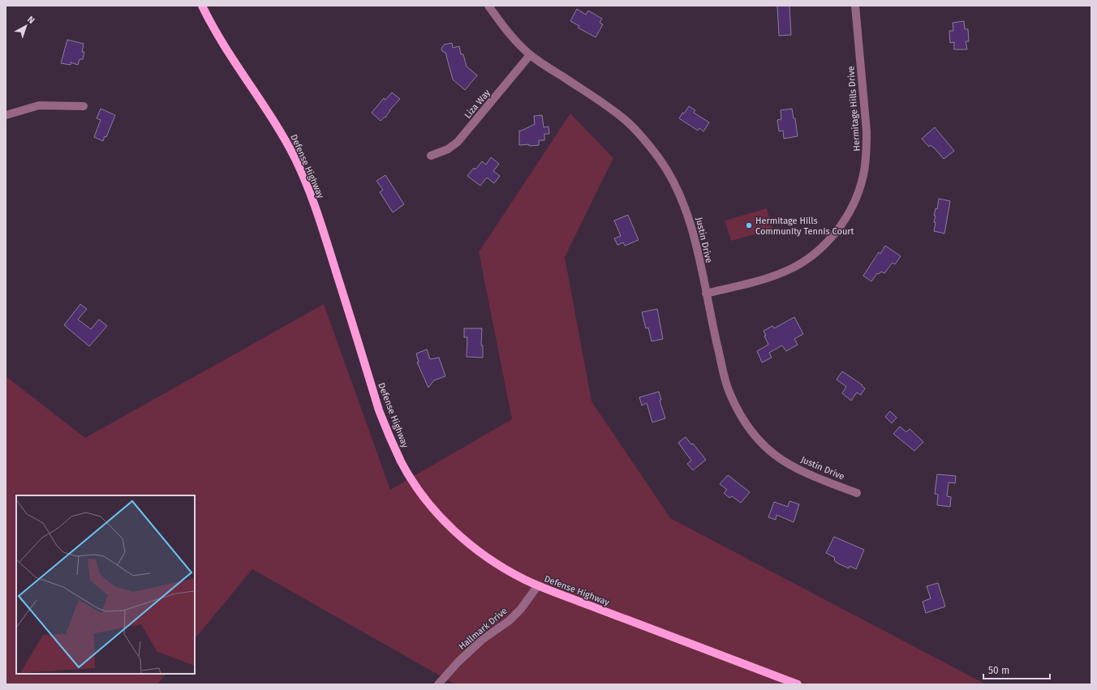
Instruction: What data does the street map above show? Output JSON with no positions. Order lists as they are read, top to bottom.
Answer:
{
  "streets": {
    "main road": ["Defense Highway"],
    "street": [
      "Liza Way",
      "Hermitage Hills Drive",
      "Justin Drive",
      "Hallmark Drive"
    ]
  },
  "crossings": [
    ["Liza Way", "Justin Drive"],
    ["Hermitage Hills Drive", "Justin Drive"],
    ["Defense Highway", "Hallmark Drive"]
  ],
  "places": ["Hermitage Hills Community Tennis Court"],
  "scale_bar": "50 m",
  "north": "top right"
}
